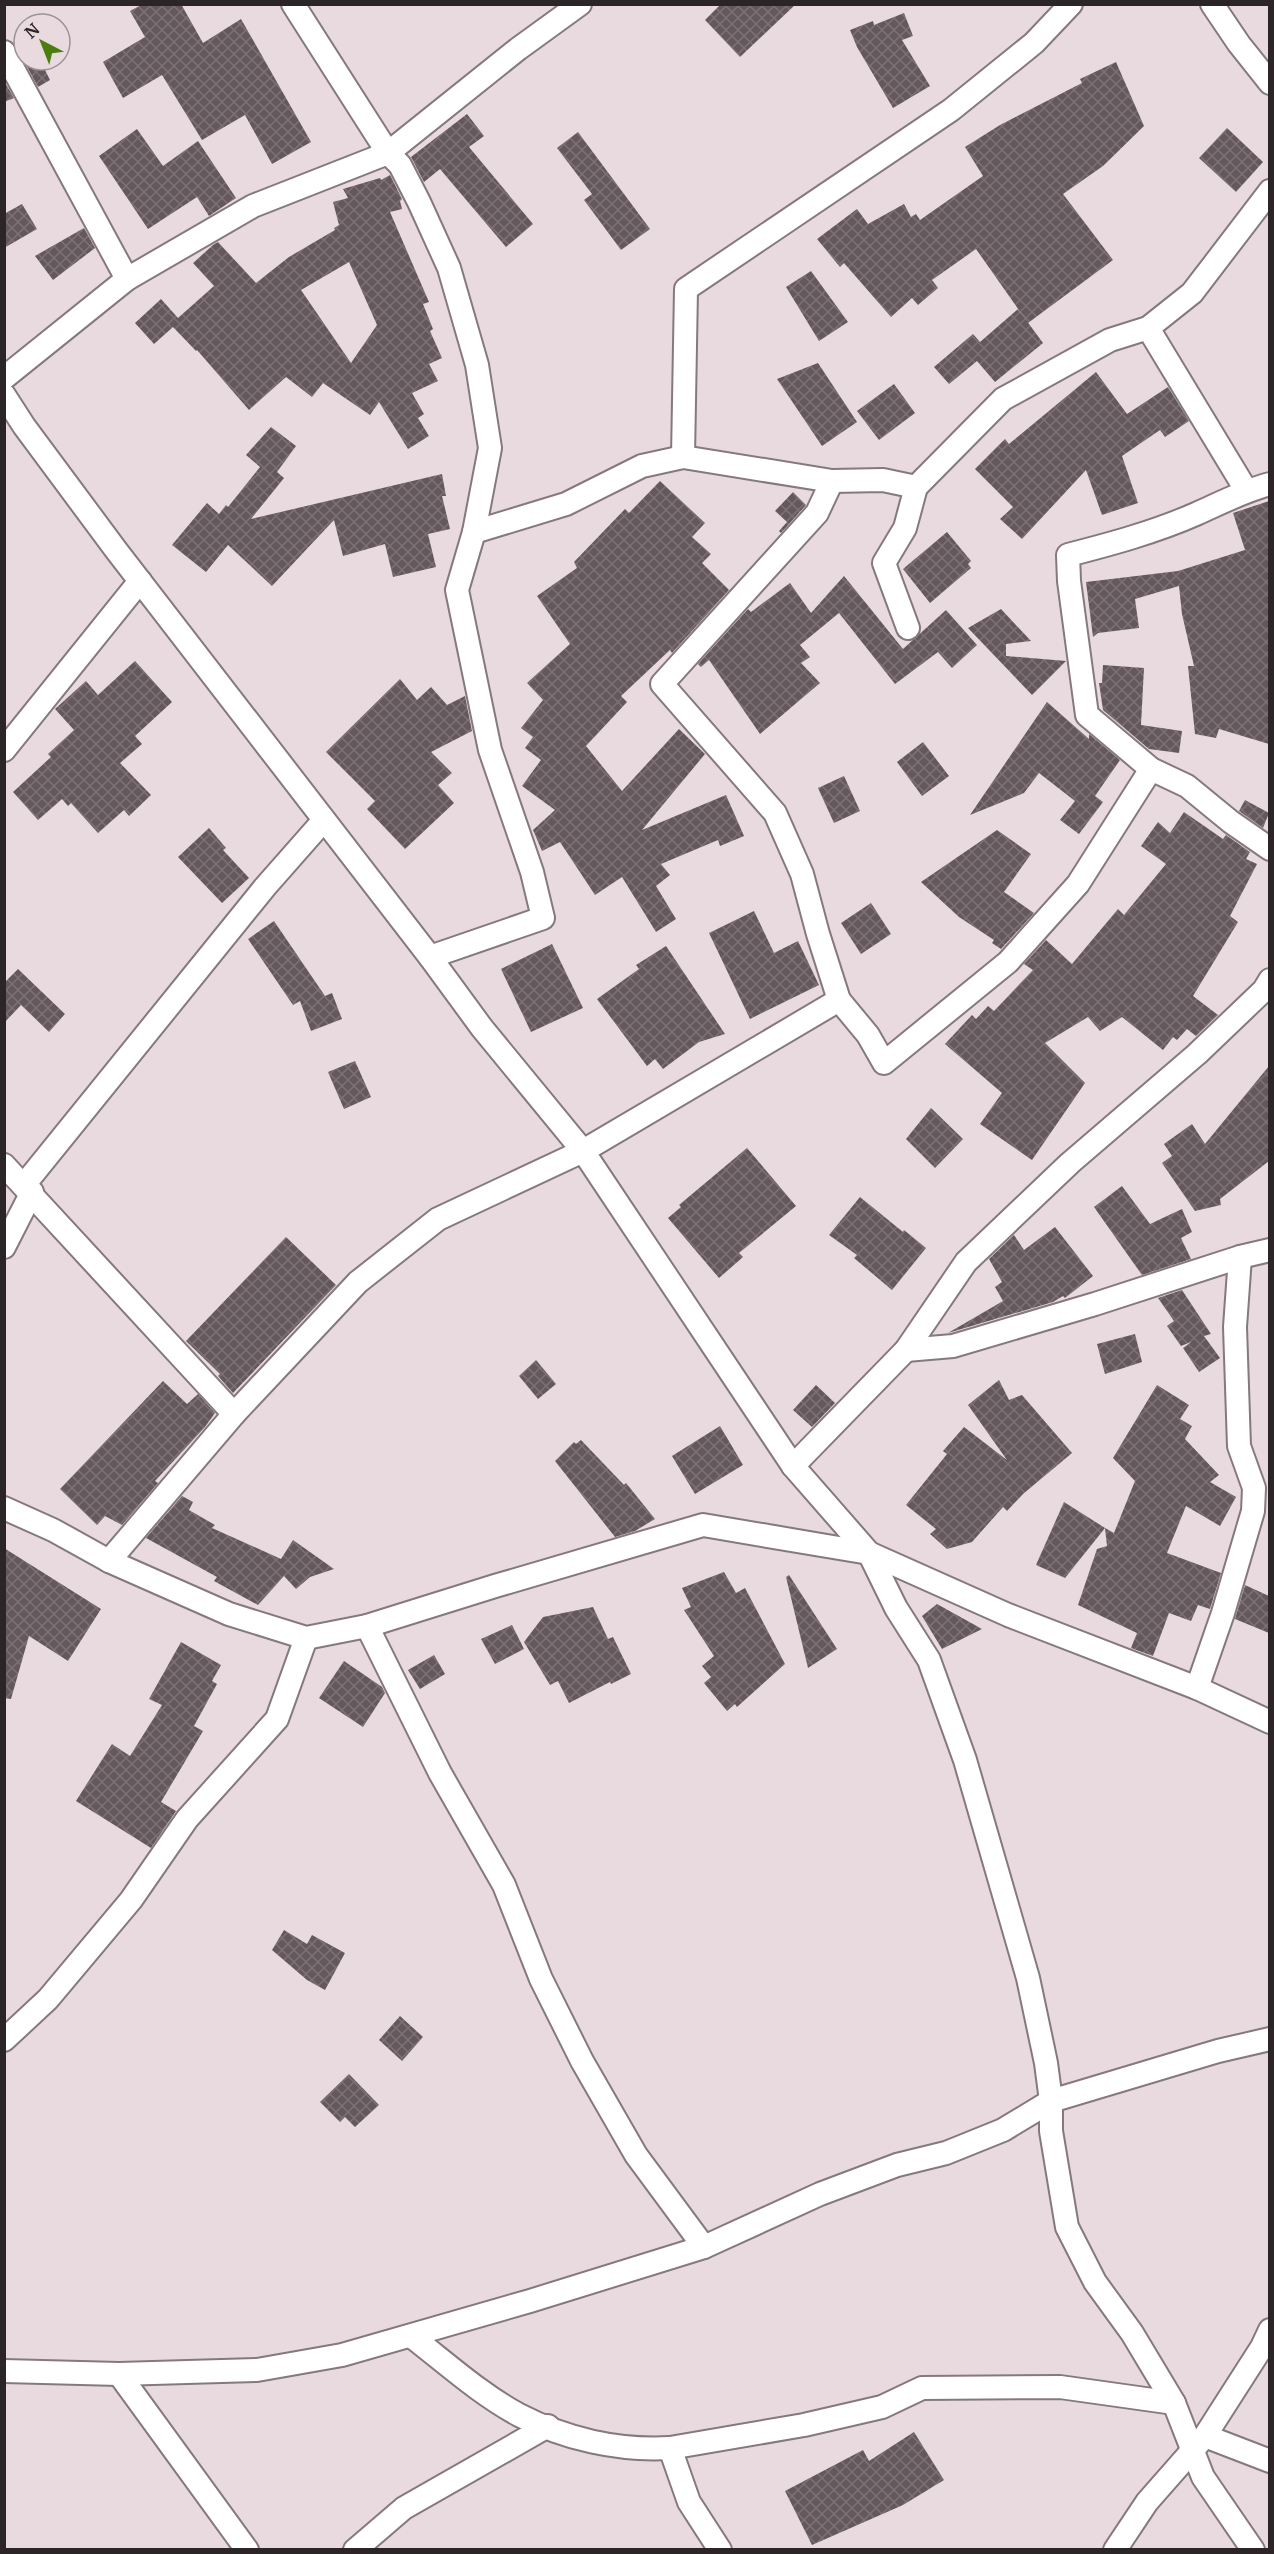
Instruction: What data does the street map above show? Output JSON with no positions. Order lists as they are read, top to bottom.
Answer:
{
  "north": "top left"
}
